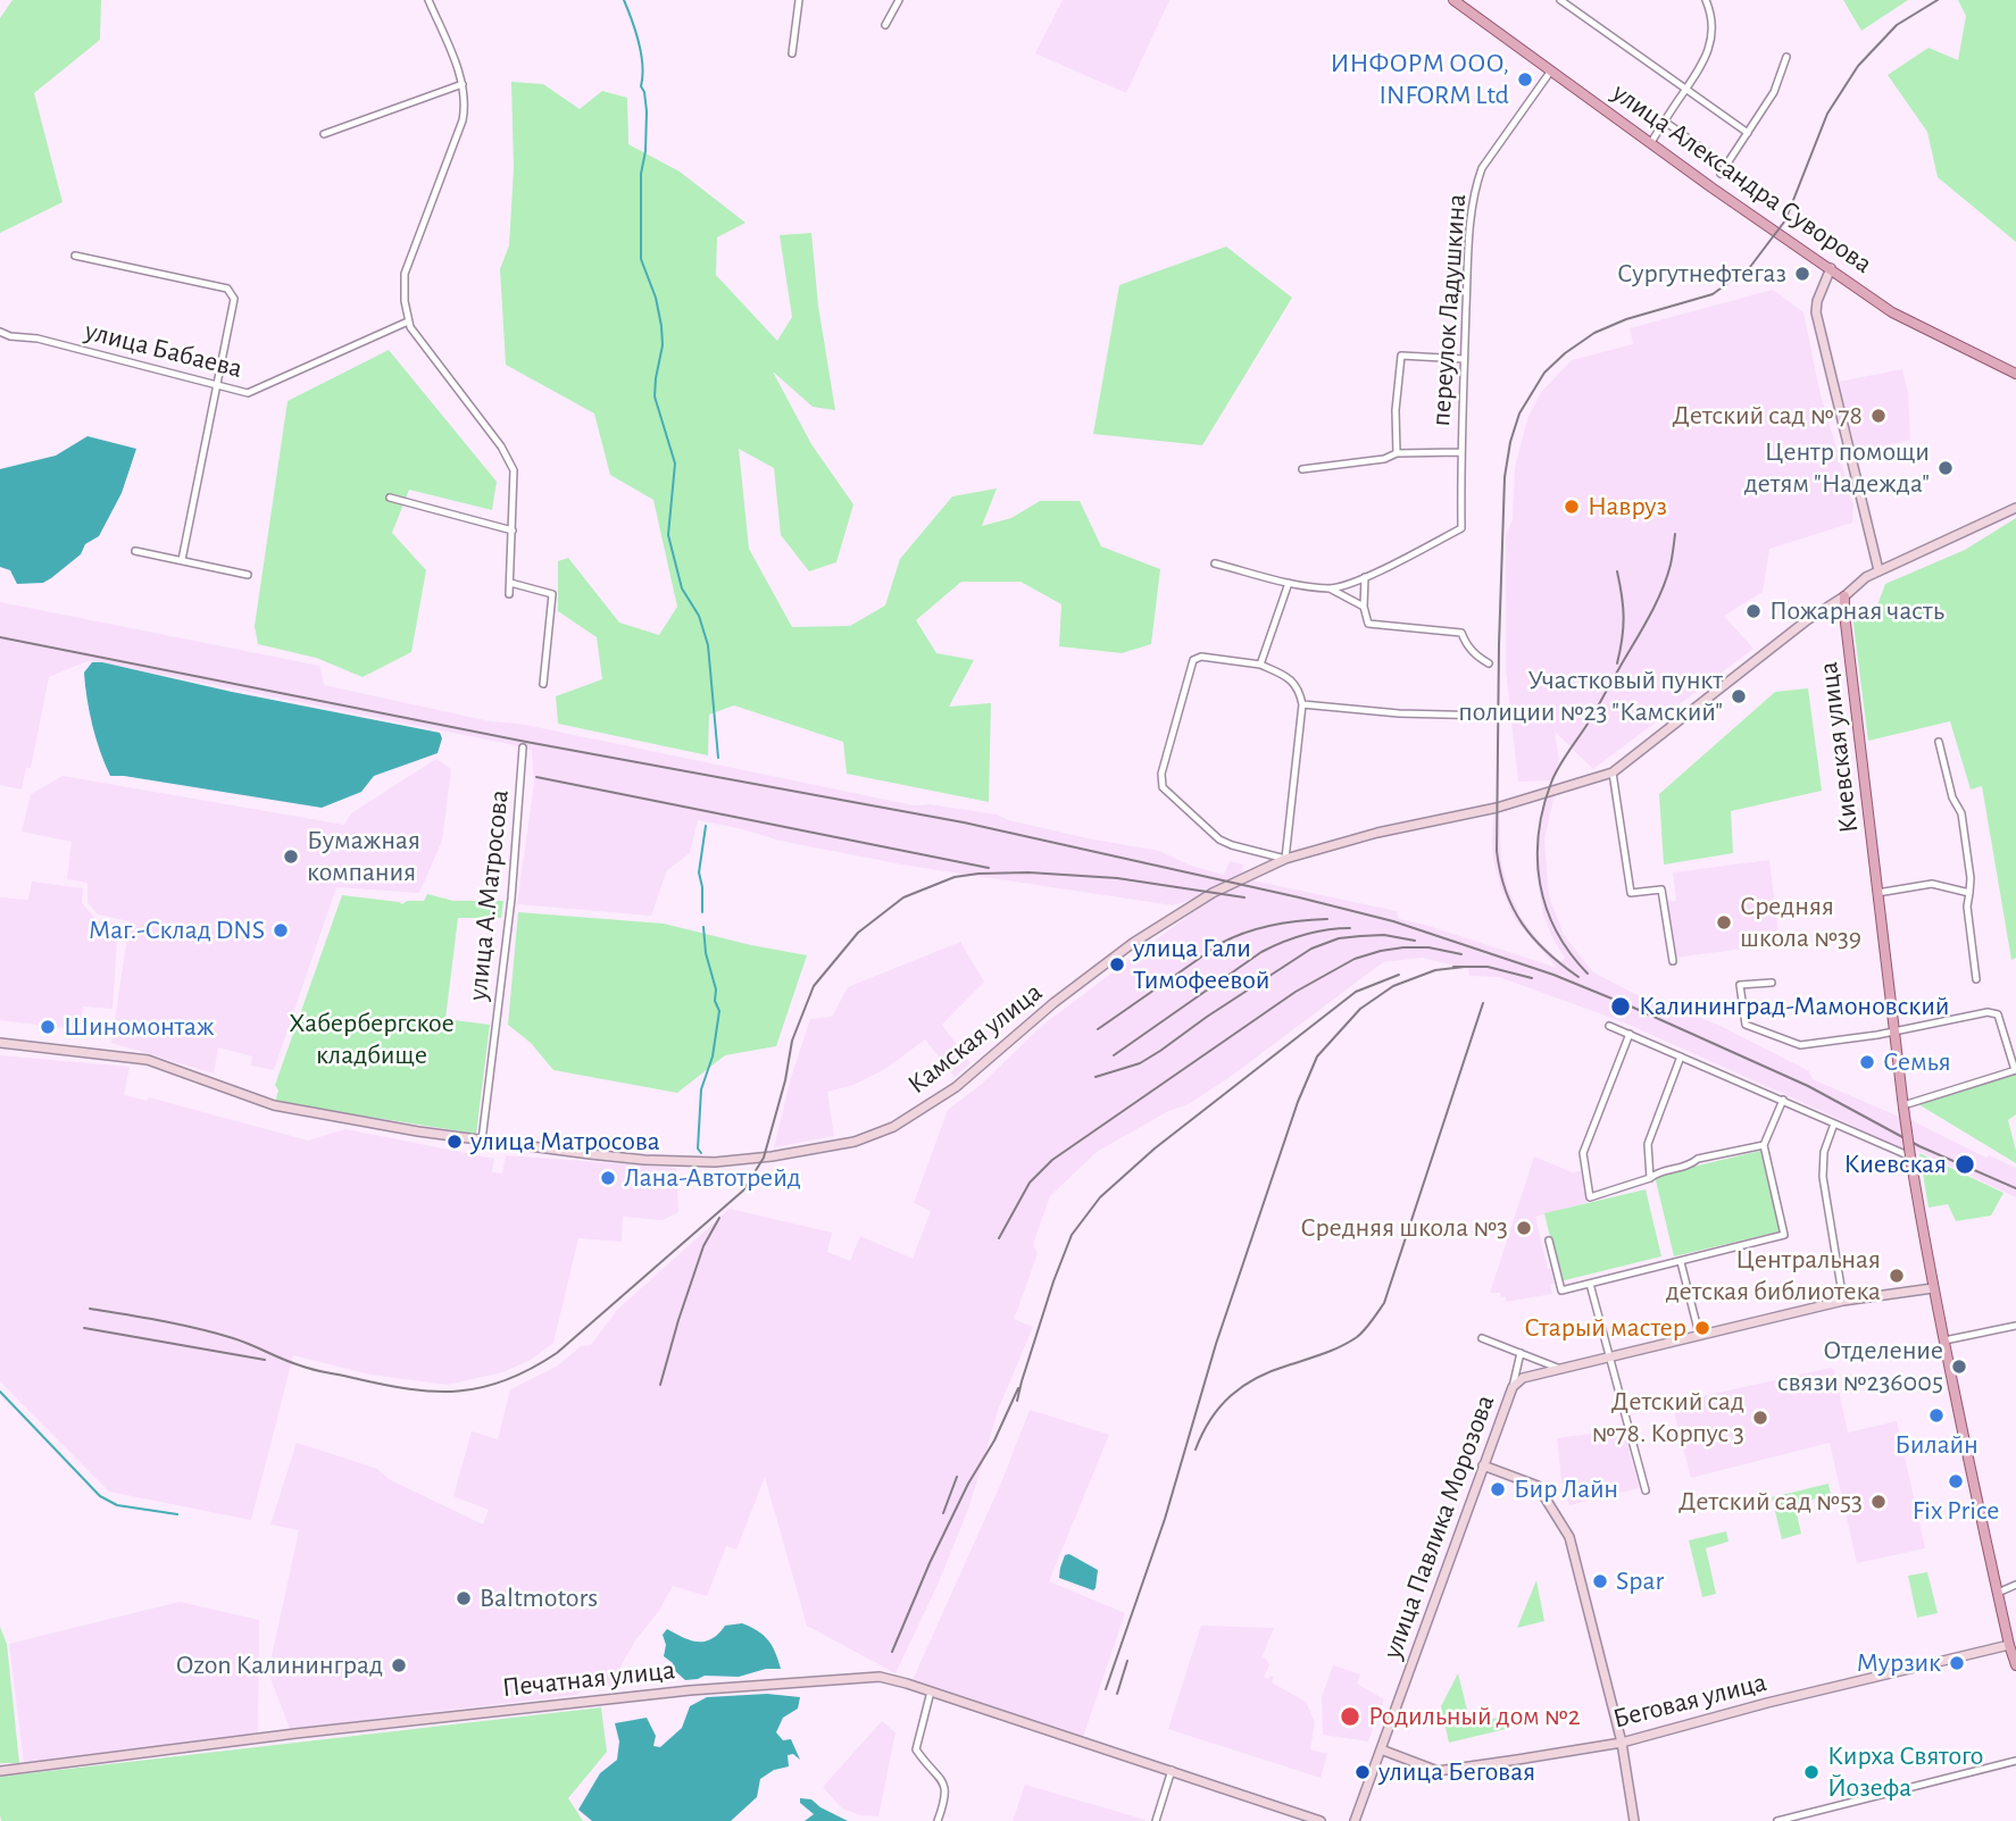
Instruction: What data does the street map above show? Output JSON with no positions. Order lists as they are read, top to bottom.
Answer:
{
  "streets": {
    "main road": ["улица Александра Суворова", "Киевская улица"],
    "street": [
      "переулок Ладушкина",
      "улица Бабаева",
      "улица А.Матросова",
      "Камская улица",
      "улица Павлика Морозова",
      "Печатная улица",
      "Беговая улица"
    ]
  },
  "crossings": [
    ["улица Александра Суворова", "переулок Ладушкина"],
    ["Киевская улица", "Камская улица"],
    ["Киевская улица", "улица Павлика Морозова"],
    ["Киевская улица", "Беговая улица"],
    ["улица А.Матросова", "Камская улица"],
    ["улица Павлика Морозова", "Беговая улица"]
  ],
  "parks": ["Хабербергское кладбище"],
  "places": [
    "ИНФОРМ ООО, INFORM Ltd",
    "Сургутнефтегаз",
    "Детский сад № 78",
    "Центр помощи детям \"Надежда\"",
    "Навруз",
    "Пожарная часть",
    "Участковый пункт полиции №23 \"Камский\"",
    "Бумажная компания",
    "Средняя школа №39",
    "Маг.-Склад DNS",
    "улица Гали Тимофеевой",
    "Калининград-Мамоновский",
    "Шиномонтаж",
    "Семья",
    "улица Матросова",
    "Киевская",
    "Лана-Автотрейд",
    "Средняя школа №3",
    "Центральная детская библиотека",
    "Старый мастер",
    "Отделение связи №236005",
    "Билайн",
    "Детский сад №78. Корпус 3",
    "Fix Price",
    "Бир Лайн",
    "Детский сад №53",
    "Spar",
    "Baltmotors",
    "Мурзик",
    "Ozon Калининград",
    "Родильный дом №2",
    "улица Беговая",
    "Кирха Святого Йозефа"
  ]
}
